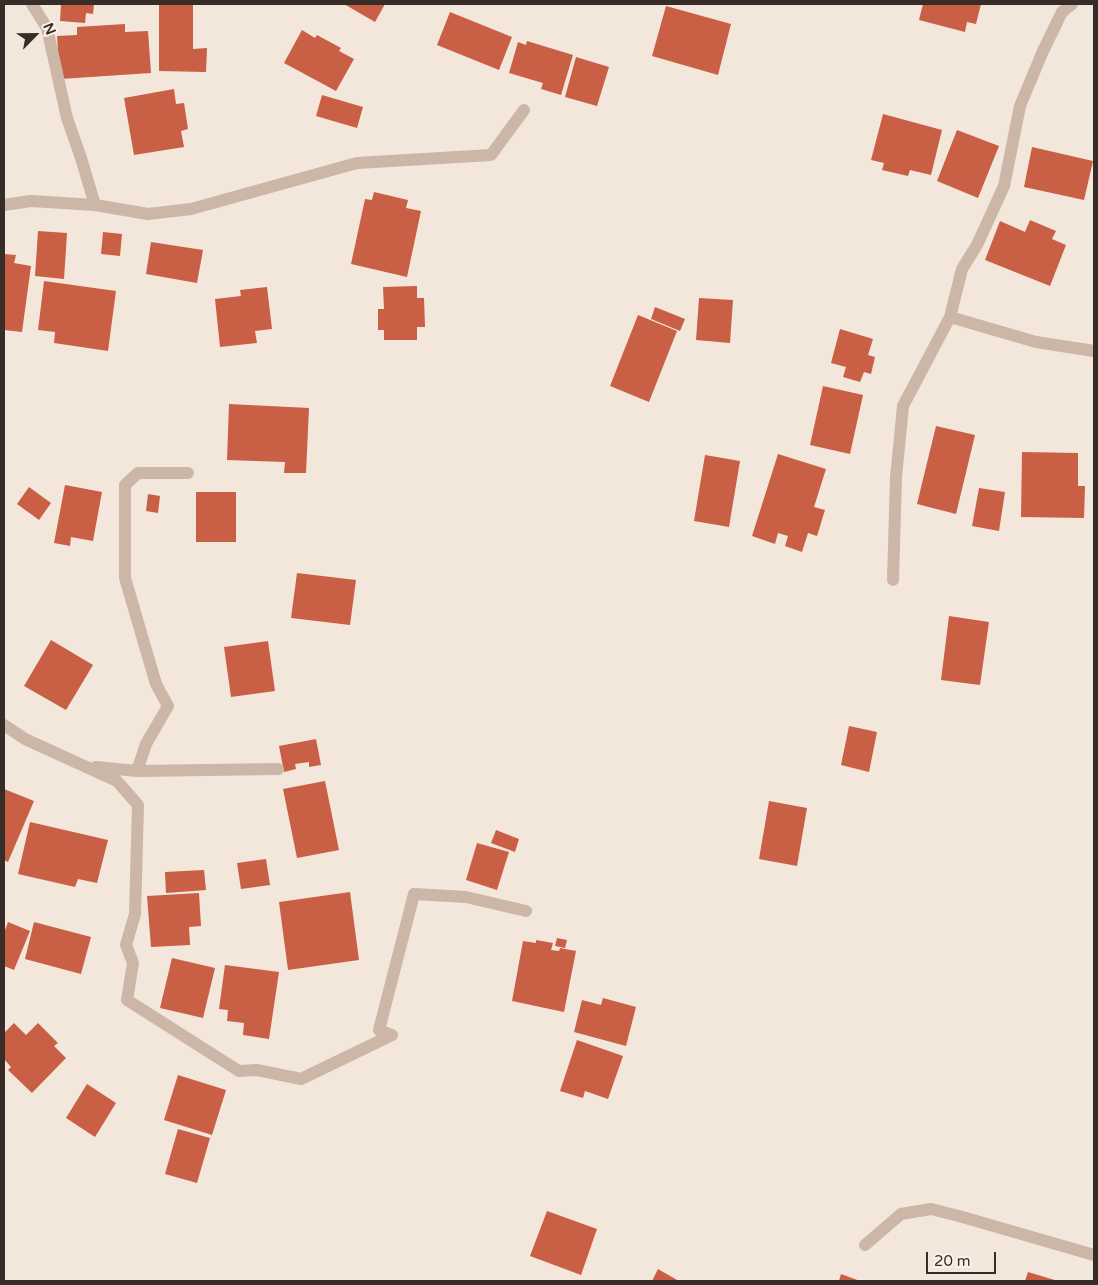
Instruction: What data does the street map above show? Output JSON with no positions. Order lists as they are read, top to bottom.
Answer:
{
  "scale_bar": "20 m",
  "north": "top right"
}
